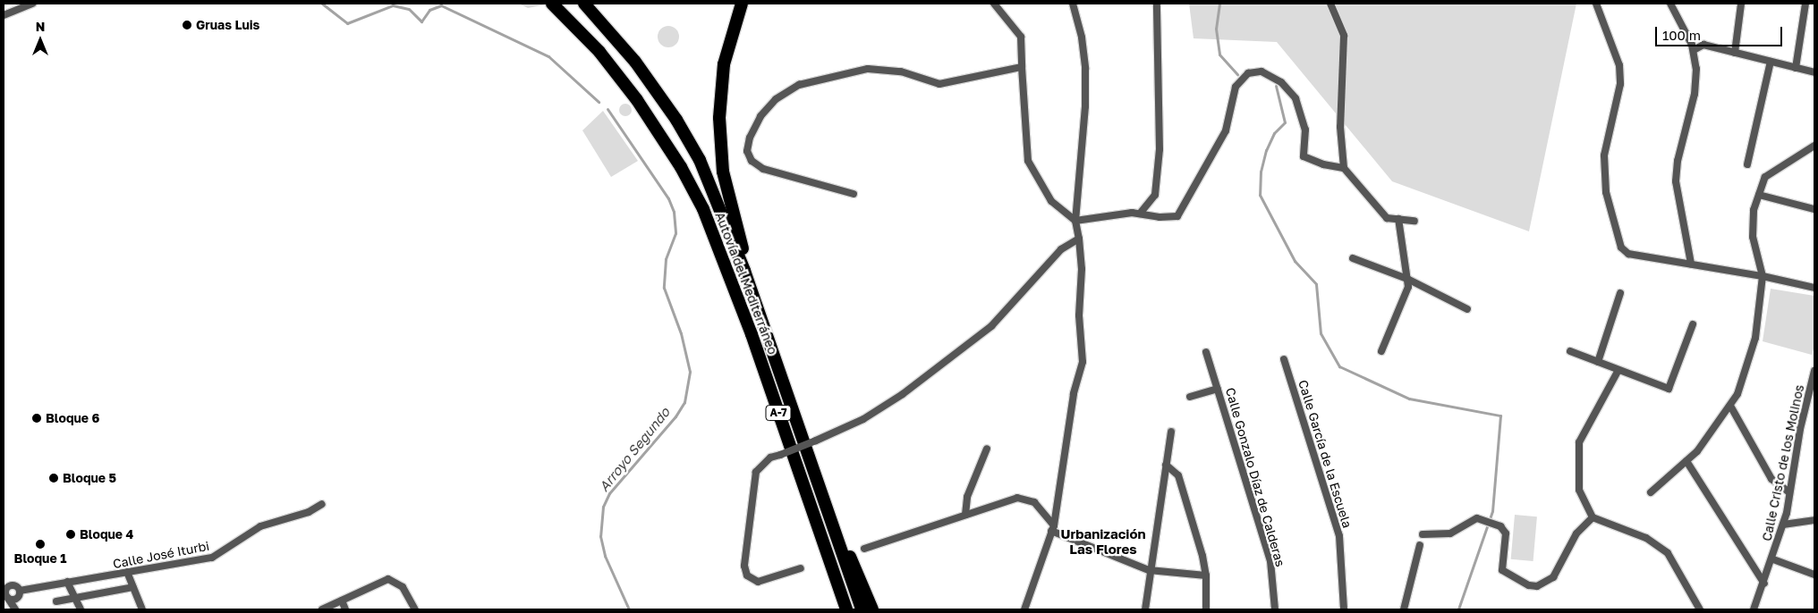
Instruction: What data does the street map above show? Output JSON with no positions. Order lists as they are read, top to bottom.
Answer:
{
  "streets": {
    "highway": ["Autovía del Mediterráneo", "A-7"],
    "street": [
      "Calle García de la Escuela",
      "Calle Cristo de los Molinos",
      "Calle Gonzalo Díaz de Calderas",
      "Calle José Iturbi"
    ]
  },
  "districts": ["Urbanización Las Flores"],
  "water": ["Arroyo Segundo"],
  "places": [
    "Gruas Luis",
    "Bloque 6",
    "Bloque 5",
    "Bloque 4",
    "Bloque 1"
  ],
  "scale_bar": "100 m",
  "north": "top"
}
